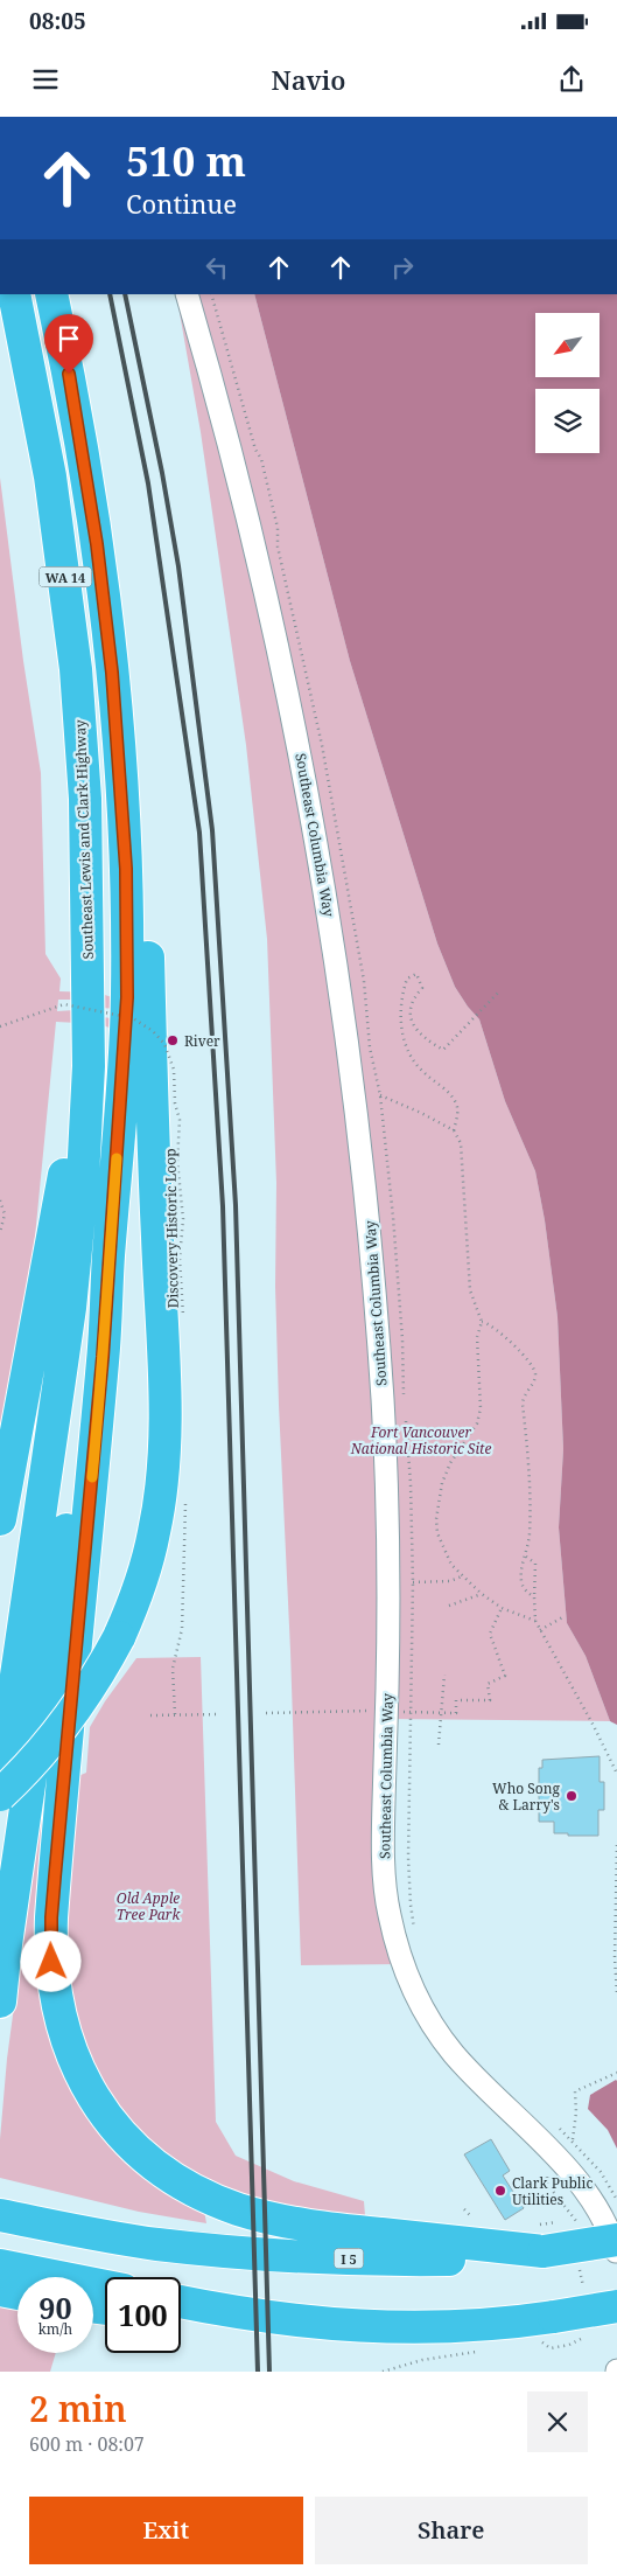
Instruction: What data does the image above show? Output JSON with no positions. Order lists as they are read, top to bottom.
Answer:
{
  "streets": {
    "highway": ["WA 14", "Southeast Lewis and Clark Highway", "I 5"],
    "street": ["Southeast Columbia Way"],
    "path": ["Discovery Historic Loop"]
  },
  "parks": ["Fort Vancouver National Historic Site", "Old Apple Tree Park"],
  "places": ["River", "Who Song & Larry's", "Clark Public Utilities"],
  "north": "bottom left",
  "page": {
    "status": "08:05",
    "header": "Navio",
    "turn": ["510 m", "Continue"],
    "speed": "90 km/h",
    "limit": "100",
    "heading": ["2 min", "600 m · 08:07"],
    "buttons": ["Exit", "Share"]
  }
}
